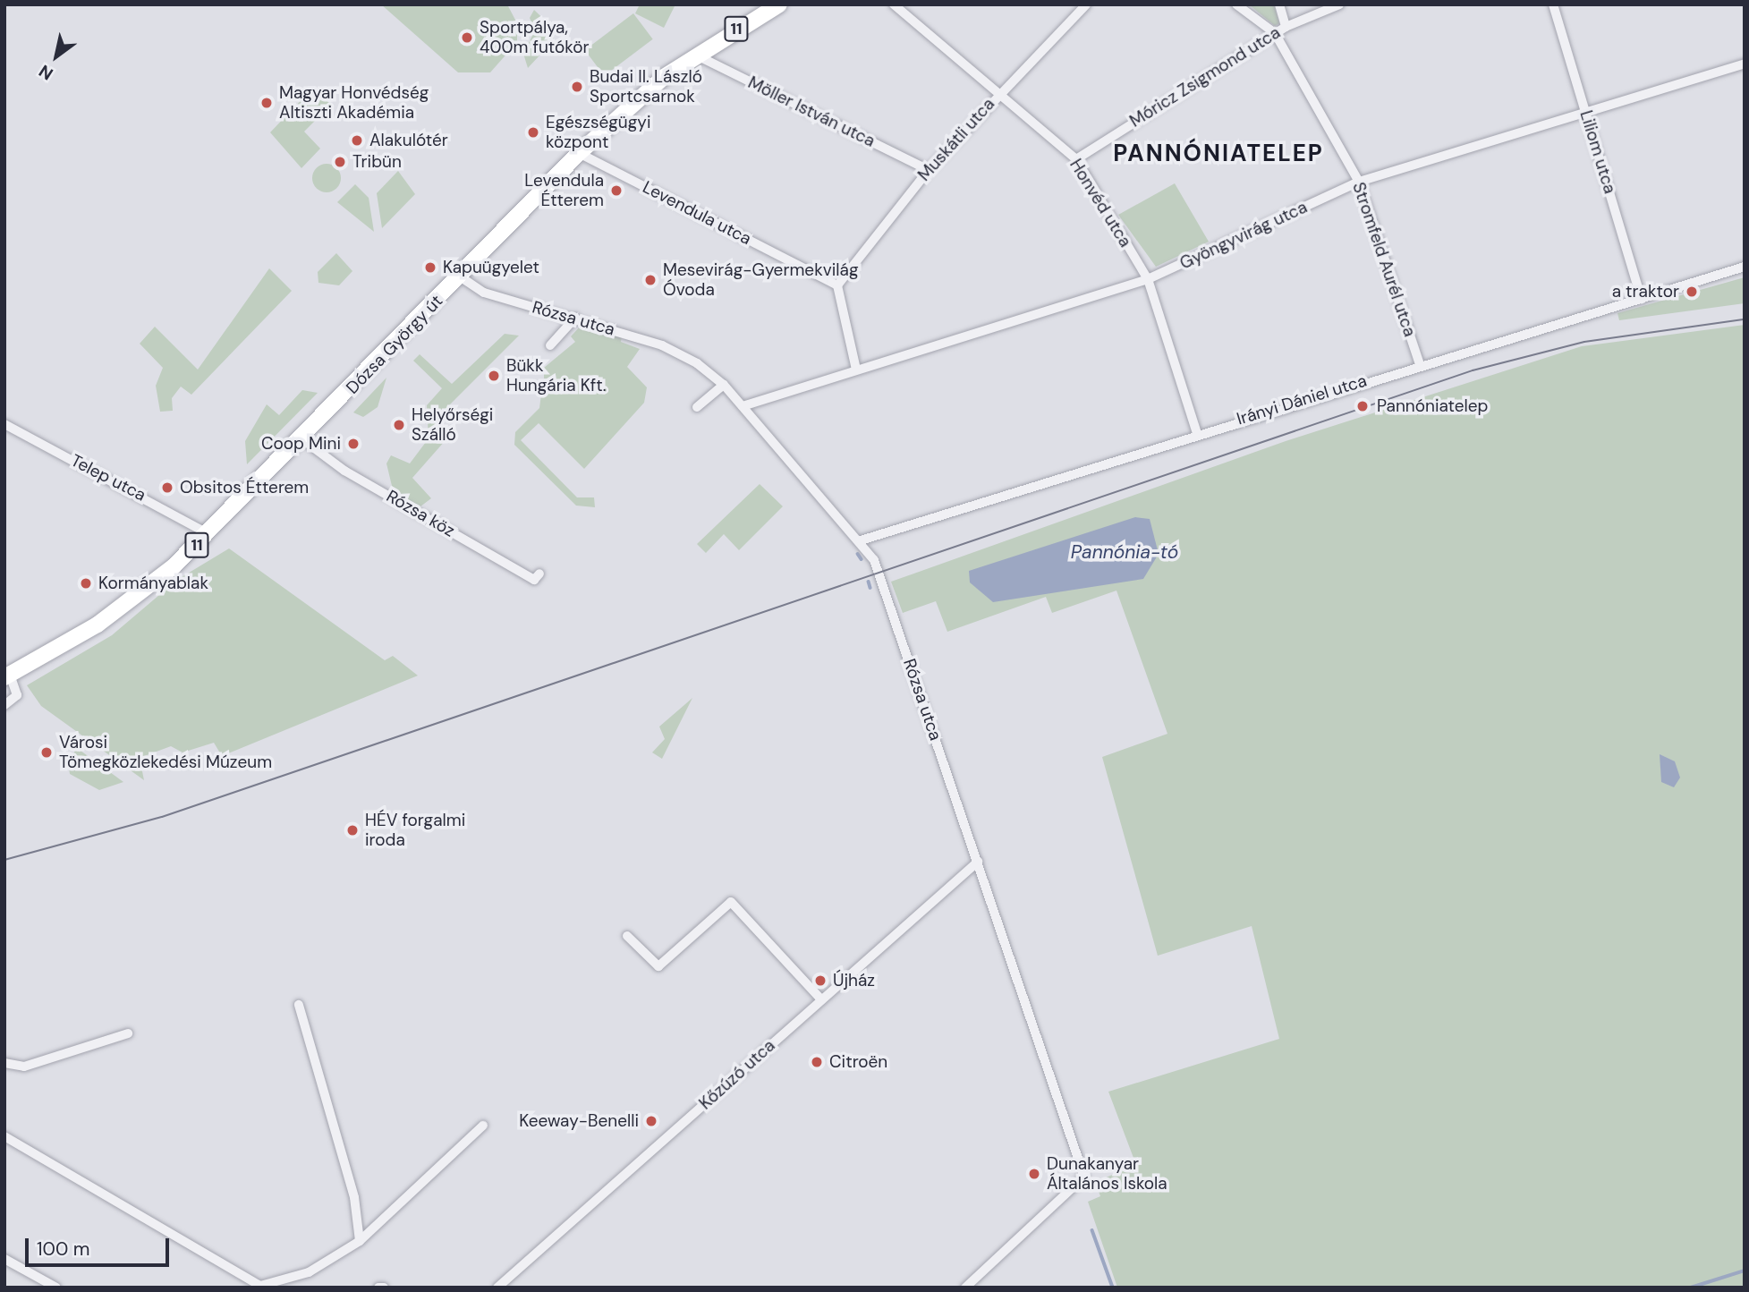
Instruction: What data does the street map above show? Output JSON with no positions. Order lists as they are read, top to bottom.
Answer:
{
  "streets": {
    "main road": ["11", "Dózsa György út"],
    "street": [
      "Móricz Zsigmond utca",
      "Möller István utca",
      "Muskátli utca",
      "Liliom utca",
      "Honvéd utca",
      "Levendula utca",
      "Gyöngyvirág utca",
      "Stromfeld Aurél utca",
      "Rózsa utca",
      "Irányi Dániel utca",
      "Telep utca",
      "Rózsa köz",
      "Kőzúzó utca"
    ]
  },
  "crossings": [
    ["Móricz Zsigmond utca", "Honvéd utca"],
    ["Móricz Zsigmond utca", "Stromfeld Aurél utca"],
    ["Möller István utca", "Muskátli utca"],
    ["Möller István utca", "Dózsa György út"],
    ["Muskátli utca", "Honvéd utca"],
    ["Muskátli utca", "Levendula utca"],
    ["Liliom utca", "Gyöngyvirág utca"],
    ["Liliom utca", "Irányi Dániel utca"],
    ["Honvéd utca", "Gyöngyvirág utca"],
    ["Honvéd utca", "Irányi Dániel utca"],
    ["Levendula utca", "Dózsa György út"],
    ["Gyöngyvirág utca", "Stromfeld Aurél utca"],
    ["Gyöngyvirág utca", "Rózsa utca"],
    ["Stromfeld Aurél utca", "Irányi Dániel utca"],
    ["Rózsa utca", "Dózsa György út"],
    ["Rózsa utca", "Irányi Dániel utca"],
    ["Rózsa utca", "Kőzúzó utca"],
    ["Dózsa György út", "Telep utca"],
    ["Dózsa György út", "Rózsa köz"]
  ],
  "districts": ["PANNÓNIATELEP"],
  "water": ["Pannónia-tó"],
  "places": [
    "Sportpálya, 400m futókör",
    "Budai II. László Sportcsarnok",
    "Magyar Honvédség Altiszti Akadémia",
    "Egészségügyi központ",
    "Alakulótér",
    "Tribün",
    "Levendula Étterem",
    "Kapuügyelet",
    "Mesevirág-Gyermekvilág Óvoda",
    "a traktor",
    "Bükk Hungária Kft.",
    "Pannóniatelep",
    "Helyőrségi Szálló",
    "Coop Mini",
    "Obsitos Étterem",
    "Kormányablak",
    "Városi Tömegközlekedési Múzeum",
    "HÉV forgalmi iroda",
    "Újház",
    "Citroën",
    "Keeway-Benelli",
    "Dunakanyar Általános Iskola"
  ],
  "scale_bar": "100 m",
  "north": "bottom left"
}
